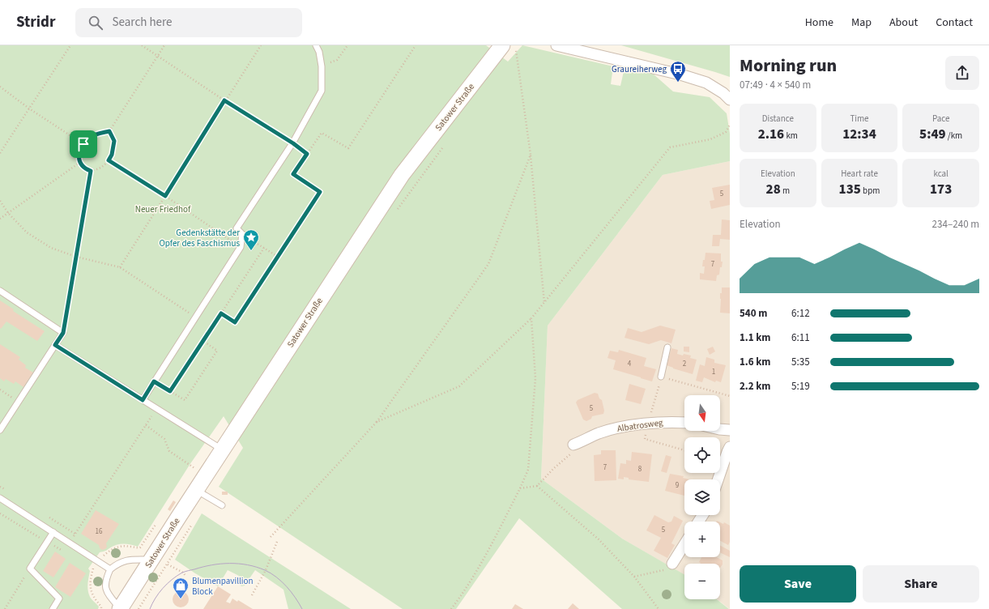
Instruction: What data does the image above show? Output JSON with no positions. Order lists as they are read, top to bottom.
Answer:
{
  "streets": {
    "main road": ["Satower Straße"],
    "street": ["Albatrosweg"]
  },
  "parks": ["Neuer Friedhof"],
  "places": {
    "bus stop": ["Graureiherweg"],
    "place": ["Gedenkstätte der Opfer des Faschismus"],
    "shop": ["Blumenpavillion Block"]
  },
  "house_numbers": [
    "5",
    "7",
    "4",
    "2",
    "1",
    "5",
    "7",
    "8",
    "9",
    "5",
    "16"
  ],
  "north": "bottom",
  "page": {
    "header": "Stridr",
    "search": "Search here",
    "nav": [
      "Home",
      "Map",
      "About",
      "Contact"
    ],
    "heading": ["Morning run", "07:49 · 4 × 540 m"],
    "stats": [
      ["Distance", "2.16 km"],
      ["Time", "12:34"],
      ["Pace", "5:49 /km"],
      ["Elevation", "28 m"],
      ["Heart rate", "135 bpm"],
      ["kcal", "173"]
    ],
    "chart": ["Elevation", "234–240 m"],
    "list": [
      {
        "name": "540 m",
        "note": "6:12"
      },
      {
        "name": "1.1 km",
        "note": "6:11"
      },
      {
        "name": "1.6 km",
        "note": "5:35"
      },
      {
        "name": "2.2 km",
        "note": "5:19"
      }
    ],
    "map_buttons": ["+", "−"],
    "buttons": ["Save", "Share"]
  }
}
